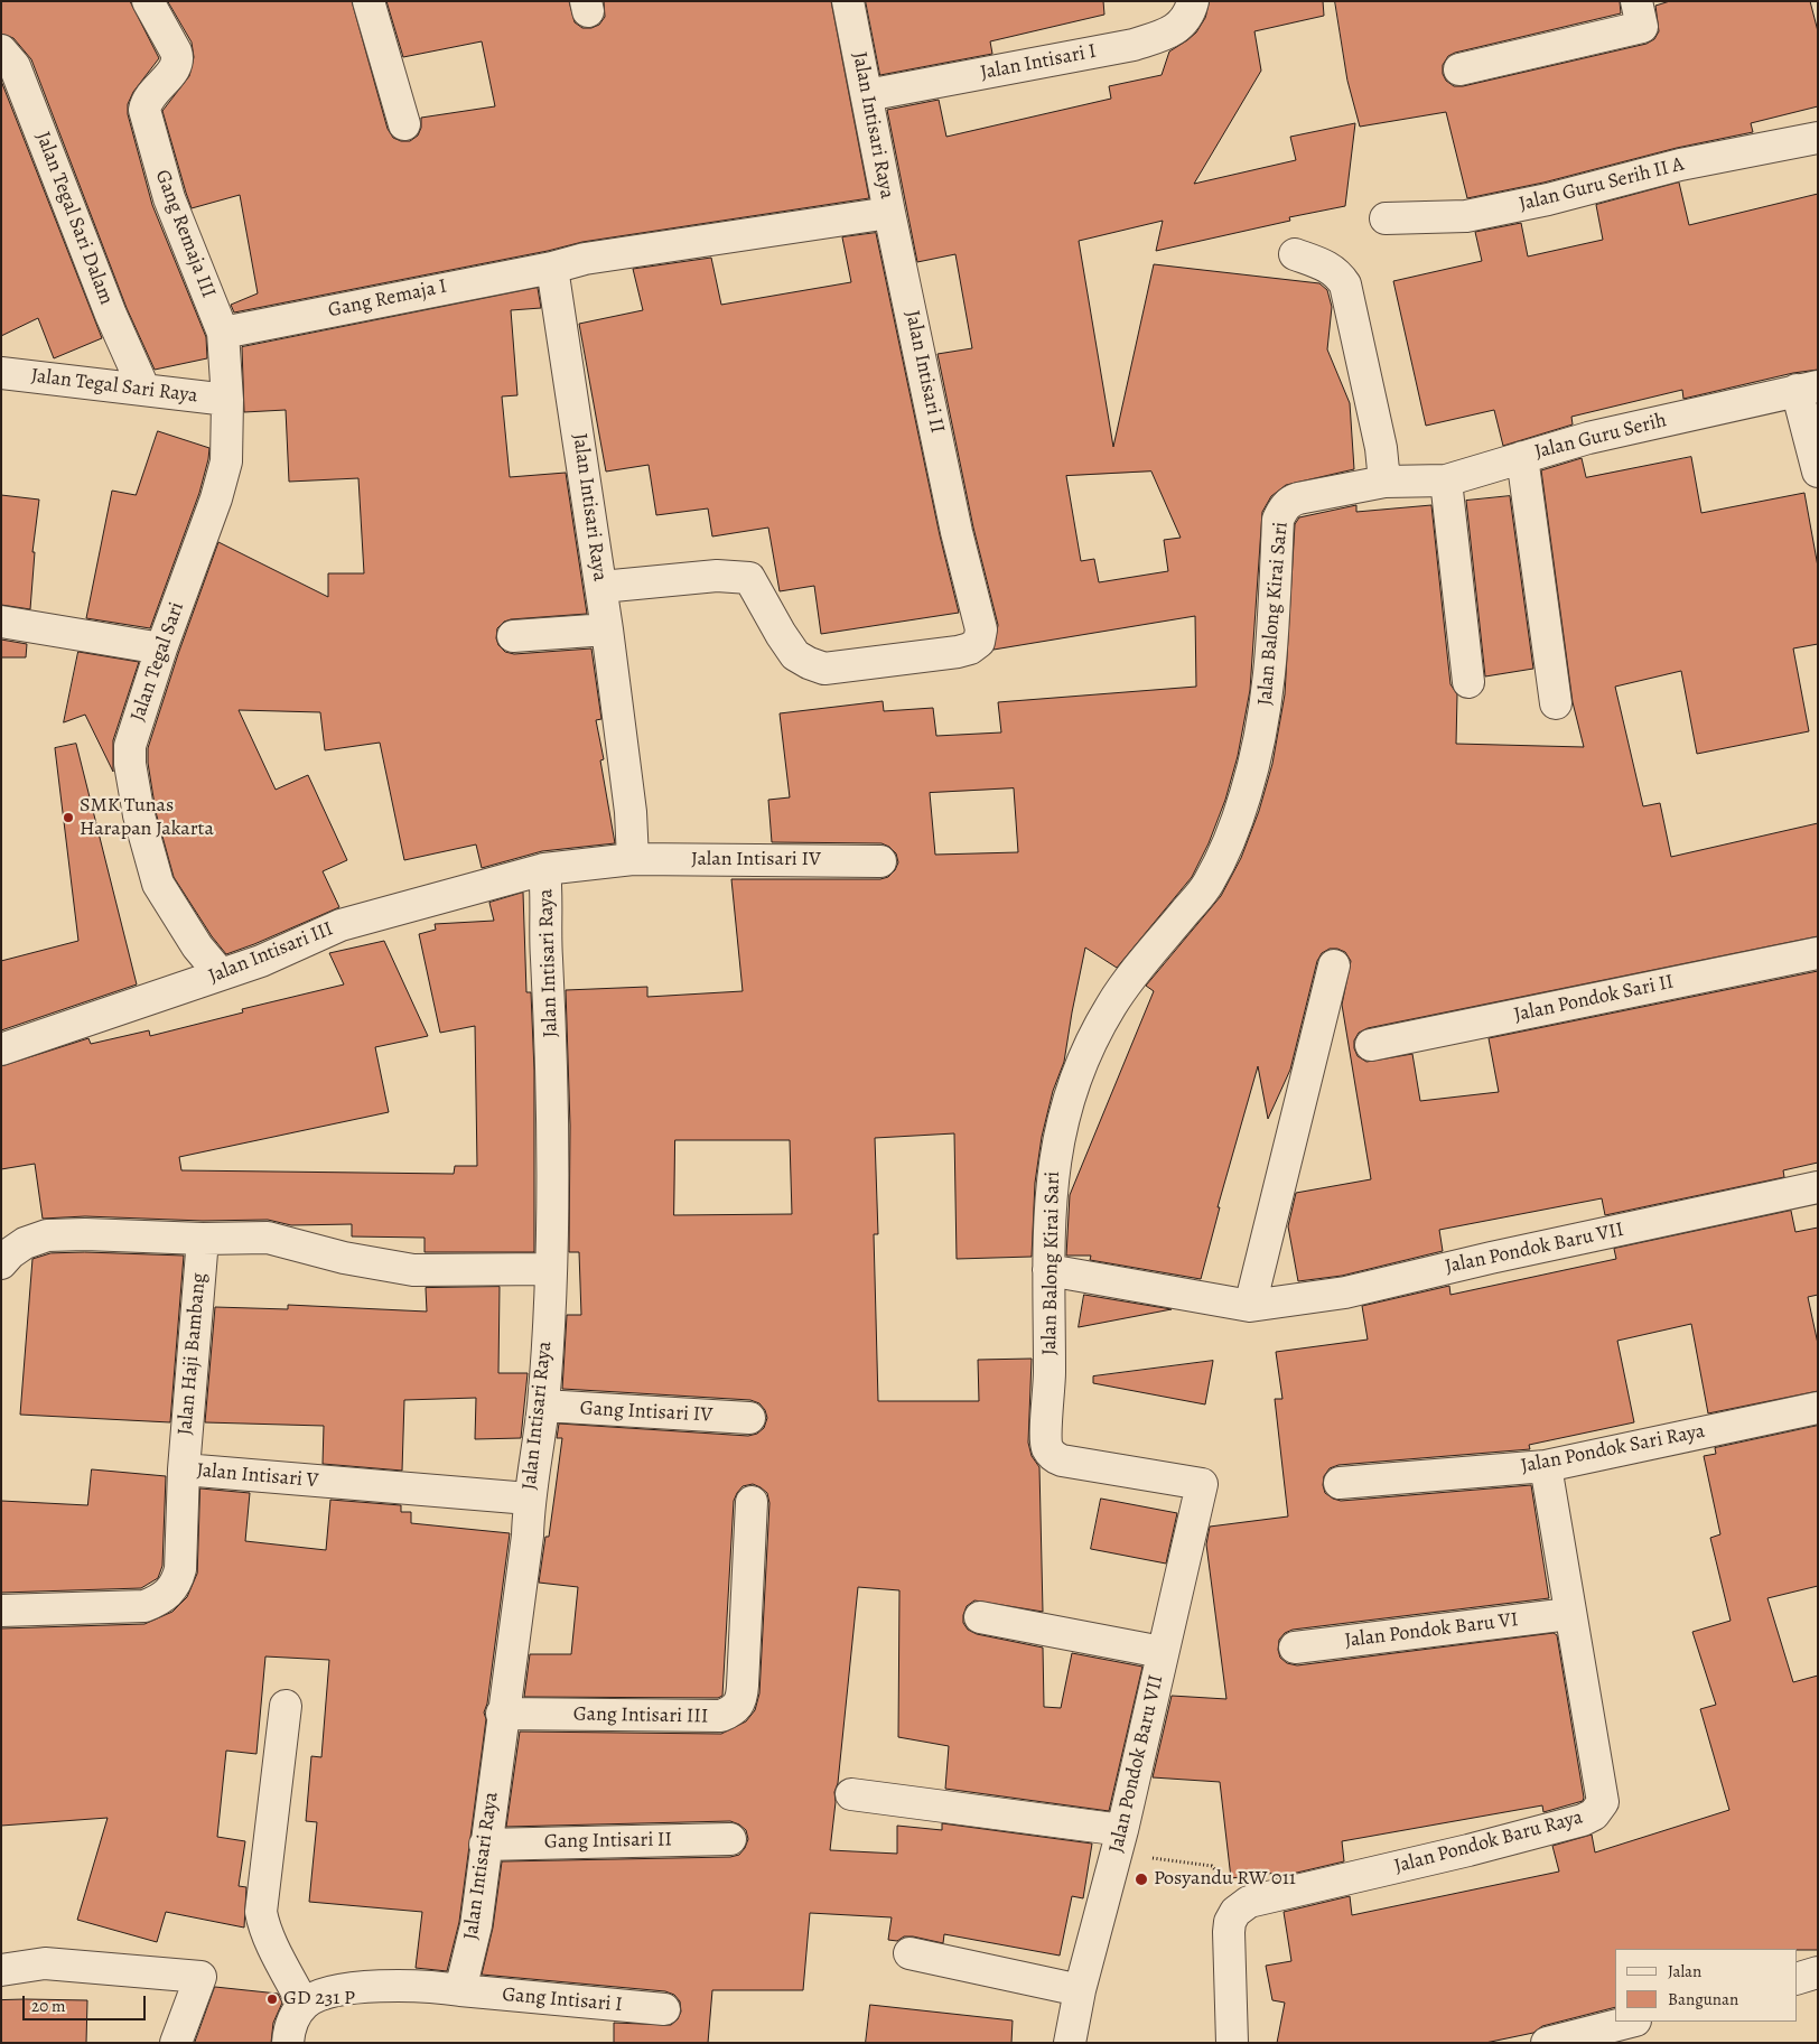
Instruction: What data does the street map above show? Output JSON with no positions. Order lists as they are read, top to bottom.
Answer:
{
  "streets": {
    "street": [
      "Jalan Intisari I",
      "Jalan Intisari Raya",
      "Jalan Guru Serih II A",
      "Jalan Tegal Sari Dalam",
      "Gang Remaja III",
      "Gang Remaja I",
      "Jalan Intisari II",
      "Jalan Tegal Sari Raya",
      "Jalan Guru Serih",
      "Jalan Balong Kirai Sari",
      "Jalan Tegal Sari",
      "Jalan Intisari IV",
      "Jalan Intisari III",
      "Jalan Pondok Sari II",
      "Jalan Pondok Baru VII",
      "Jalan Haji Bambang",
      "Gang Intisari IV",
      "Jalan Pondok Sari Raya",
      "Jalan Intisari V",
      "Jalan Pondok Baru VI",
      "Gang Intisari III",
      "Gang Intisari II",
      "Jalan Pondok Baru Raya",
      "Gang Intisari I"
    ]
  },
  "crossings": [
    ["Jalan Intisari I", "Jalan Intisari Raya"],
    ["Jalan Intisari Raya", "Gang Remaja I"],
    ["Jalan Intisari Raya", "Jalan Intisari II"],
    ["Jalan Intisari Raya", "Jalan Intisari IV"],
    ["Jalan Intisari Raya", "Jalan Intisari III"],
    ["Jalan Intisari Raya", "Gang Intisari IV"],
    ["Jalan Intisari Raya", "Jalan Intisari V"],
    ["Jalan Intisari Raya", "Gang Intisari III"],
    ["Jalan Intisari Raya", "Gang Intisari II"],
    ["Jalan Intisari Raya", "Gang Intisari I"],
    ["Jalan Tegal Sari Dalam", "Jalan Tegal Sari Raya"],
    ["Gang Remaja III", "Gang Remaja I"],
    ["Gang Remaja III", "Jalan Tegal Sari"],
    ["Gang Remaja I", "Jalan Tegal Sari"],
    ["Jalan Tegal Sari Raya", "Jalan Tegal Sari"],
    ["Jalan Guru Serih", "Jalan Balong Kirai Sari"],
    ["Jalan Balong Kirai Sari", "Jalan Pondok Baru VII"],
    ["Jalan Tegal Sari", "Jalan Intisari III"],
    ["Jalan Haji Bambang", "Jalan Intisari V"],
    ["Jalan Pondok Sari Raya", "Jalan Pondok Baru Raya"],
    ["Jalan Pondok Baru VI", "Jalan Pondok Baru Raya"]
  ],
  "places": ["SMK Tunas Harapan Jakarta", "Posyandu RW 011", "GD 231 P"],
  "legend": ["Jalan", "Bangunan"],
  "scale_bar": "20 m"
}
